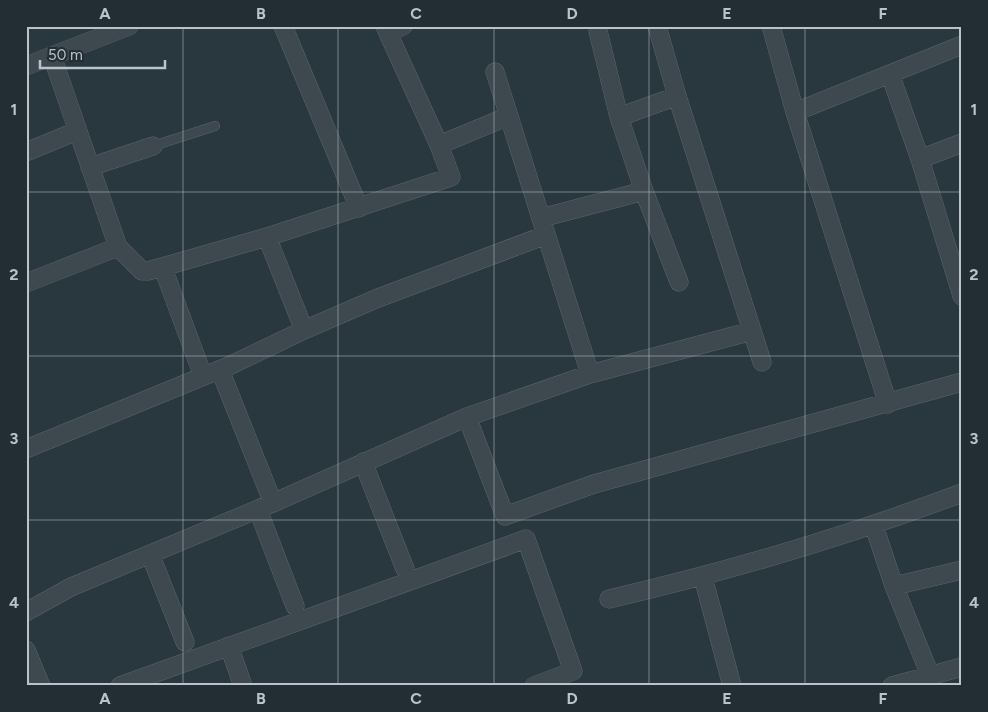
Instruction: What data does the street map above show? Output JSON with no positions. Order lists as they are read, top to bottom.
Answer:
{
  "scale_bar": "50 m",
  "grid": {
    "columns": [
      "A",
      "B",
      "C",
      "D",
      "E",
      "F"
    ],
    "rows": [
      "1",
      "2",
      "3",
      "4"
    ]
  }
}
